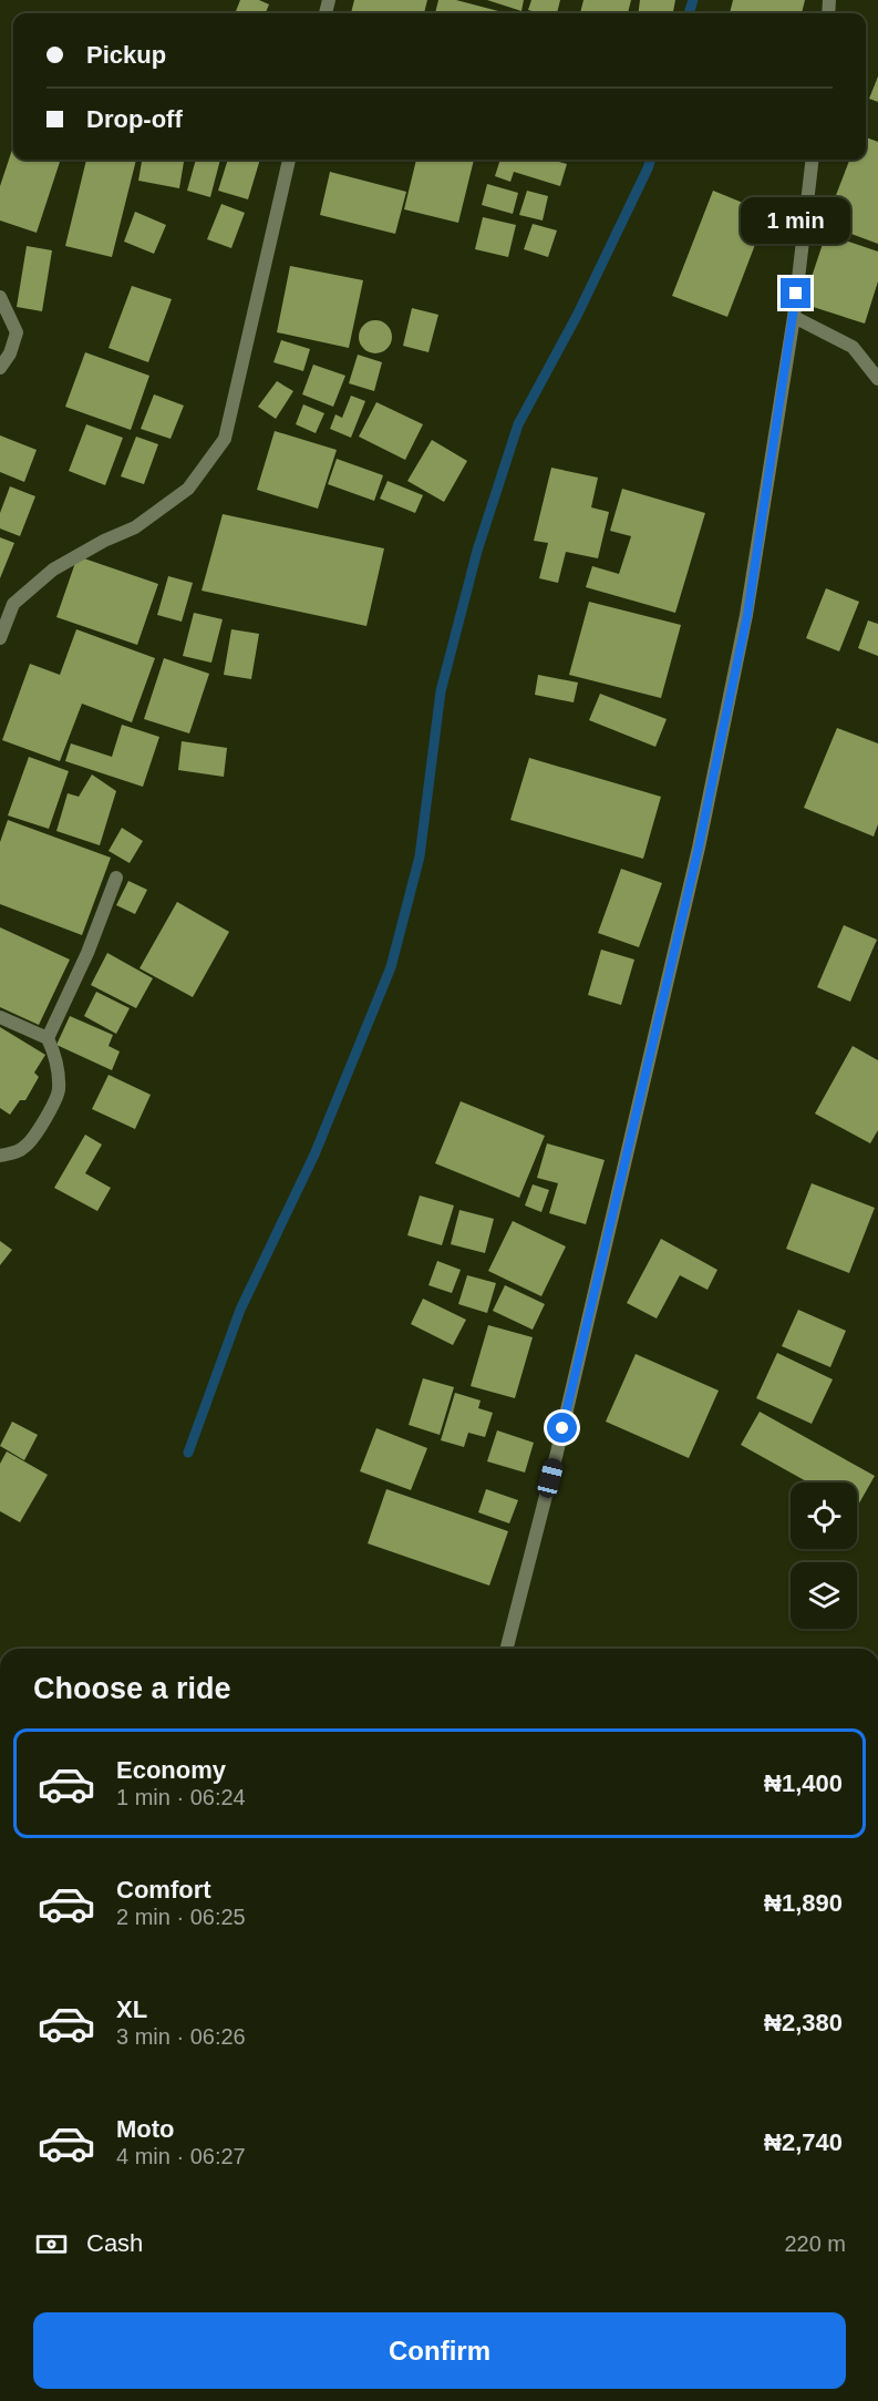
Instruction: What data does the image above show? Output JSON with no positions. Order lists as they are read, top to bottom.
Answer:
{
  "page": {
    "banner": ["Pickup", "Drop-off"],
    "bubble": "1 min",
    "heading": "Choose a ride",
    "list": [
      {
        "name": "Economy",
        "note": "1 min · 06:24",
        "value": "₦1,400"
      },
      {
        "name": "Comfort",
        "note": "2 min · 06:25",
        "value": "₦1,890"
      },
      {
        "name": "XL",
        "note": "3 min · 06:26",
        "value": "₦2,380"
      },
      {
        "name": "Moto",
        "note": "4 min · 06:27",
        "value": "₦2,740"
      }
    ],
    "pay": ["Cash", "220 m"],
    "buttons": "Confirm"
  }
}
